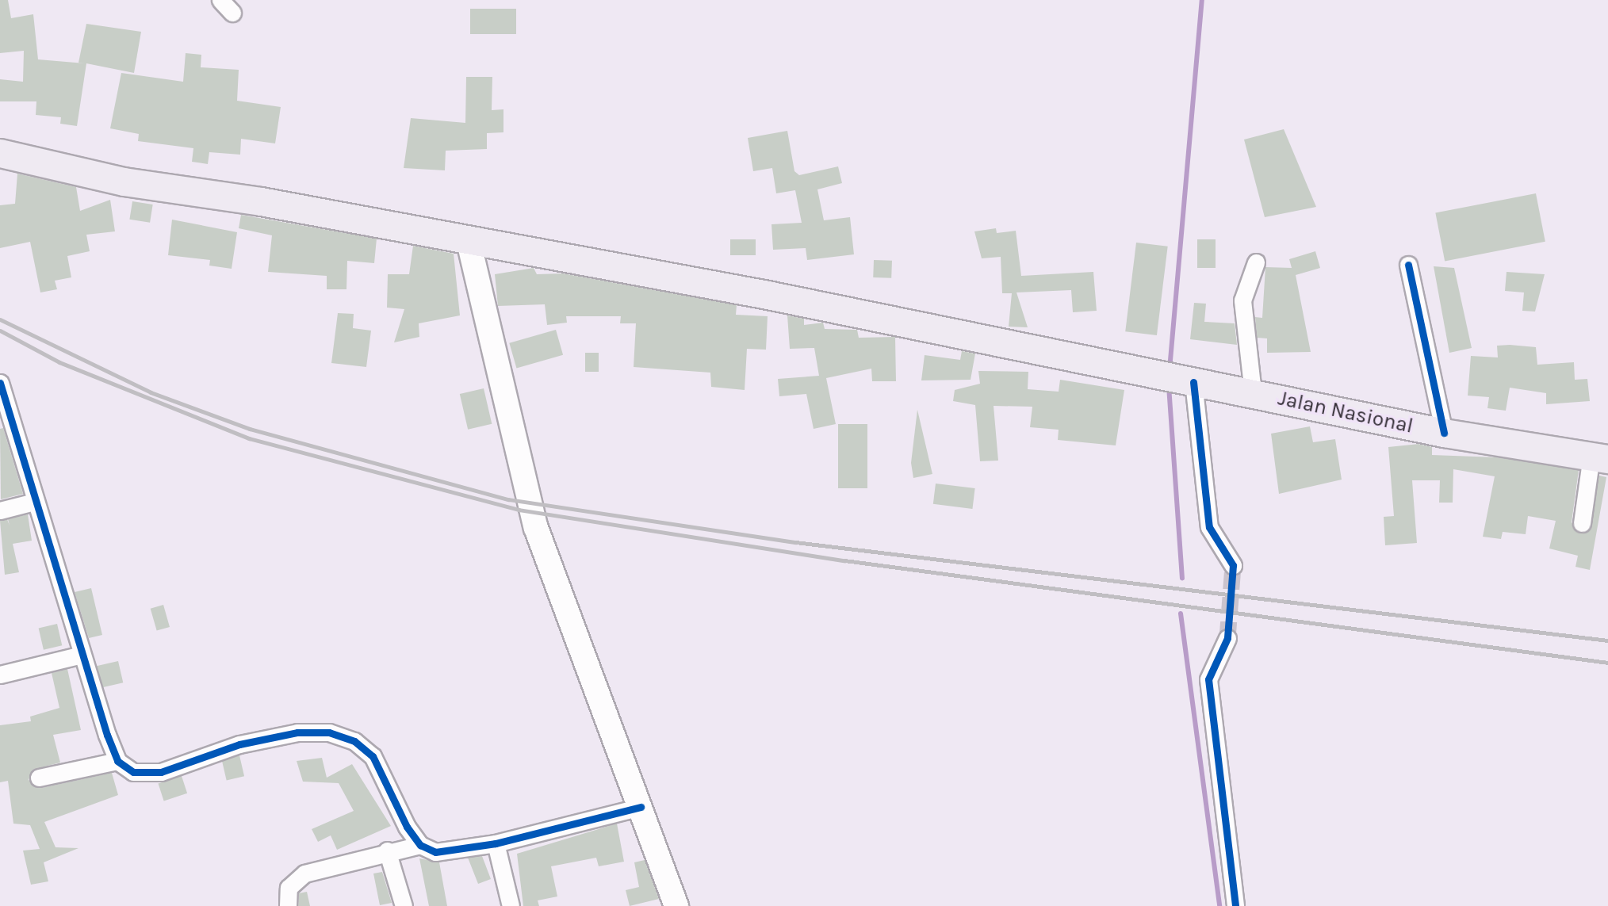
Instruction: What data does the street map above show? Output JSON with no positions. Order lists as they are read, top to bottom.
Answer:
{
  "streets": {
    "highway": ["Jalan Nasional"]
  }
}
